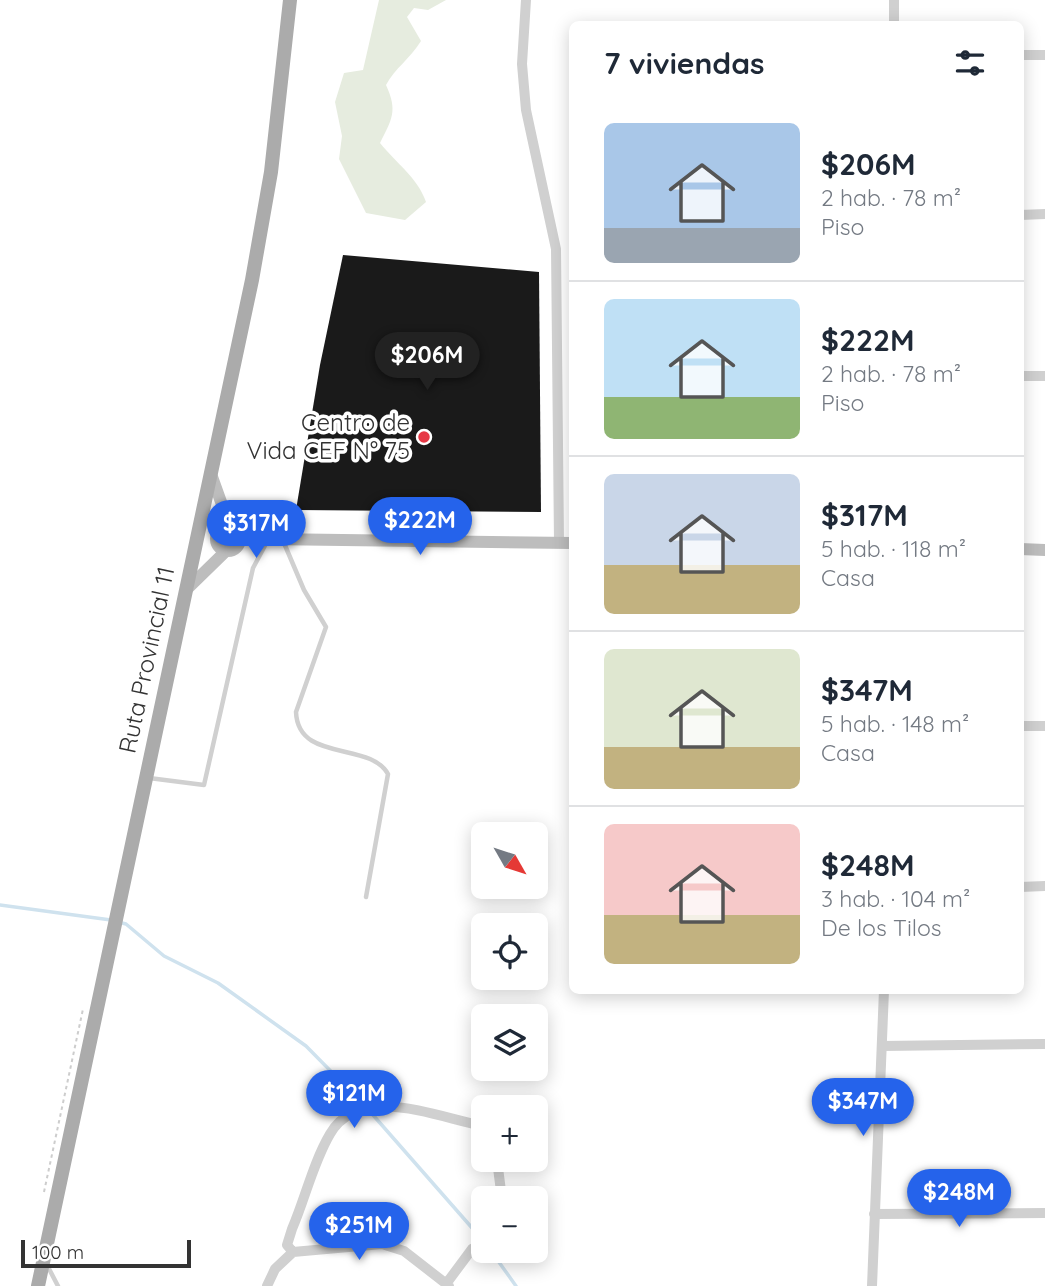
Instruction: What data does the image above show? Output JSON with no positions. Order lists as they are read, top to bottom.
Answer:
{
  "streets": {
    "main road": ["Ruta Provincial 11"]
  },
  "places": ["Centro de Vida CEF N° 75"],
  "scale_bar": "100 m",
  "north": "bottom right",
  "page": {
    "heading": "7 viviendas",
    "list": [
      {
        "name": "$206M",
        "note": "2 hab. · 78 m² · Piso"
      },
      {
        "name": "$222M",
        "note": "2 hab. · 78 m² · Piso"
      },
      {
        "name": "$317M",
        "note": "5 hab. · 118 m² · Casa"
      },
      {
        "name": "$347M",
        "note": "5 hab. · 148 m² · Casa"
      },
      {
        "name": "$248M",
        "note": "3 hab. · 104 m² · De los Tilos"
      }
    ],
    "price": [
      "$206M",
      "$222M",
      "$317M",
      "$121M",
      "$347M",
      "$248M",
      "$251M"
    ],
    "map_buttons": ["+", "−"],
    "scale": "100 m"
  }
}
